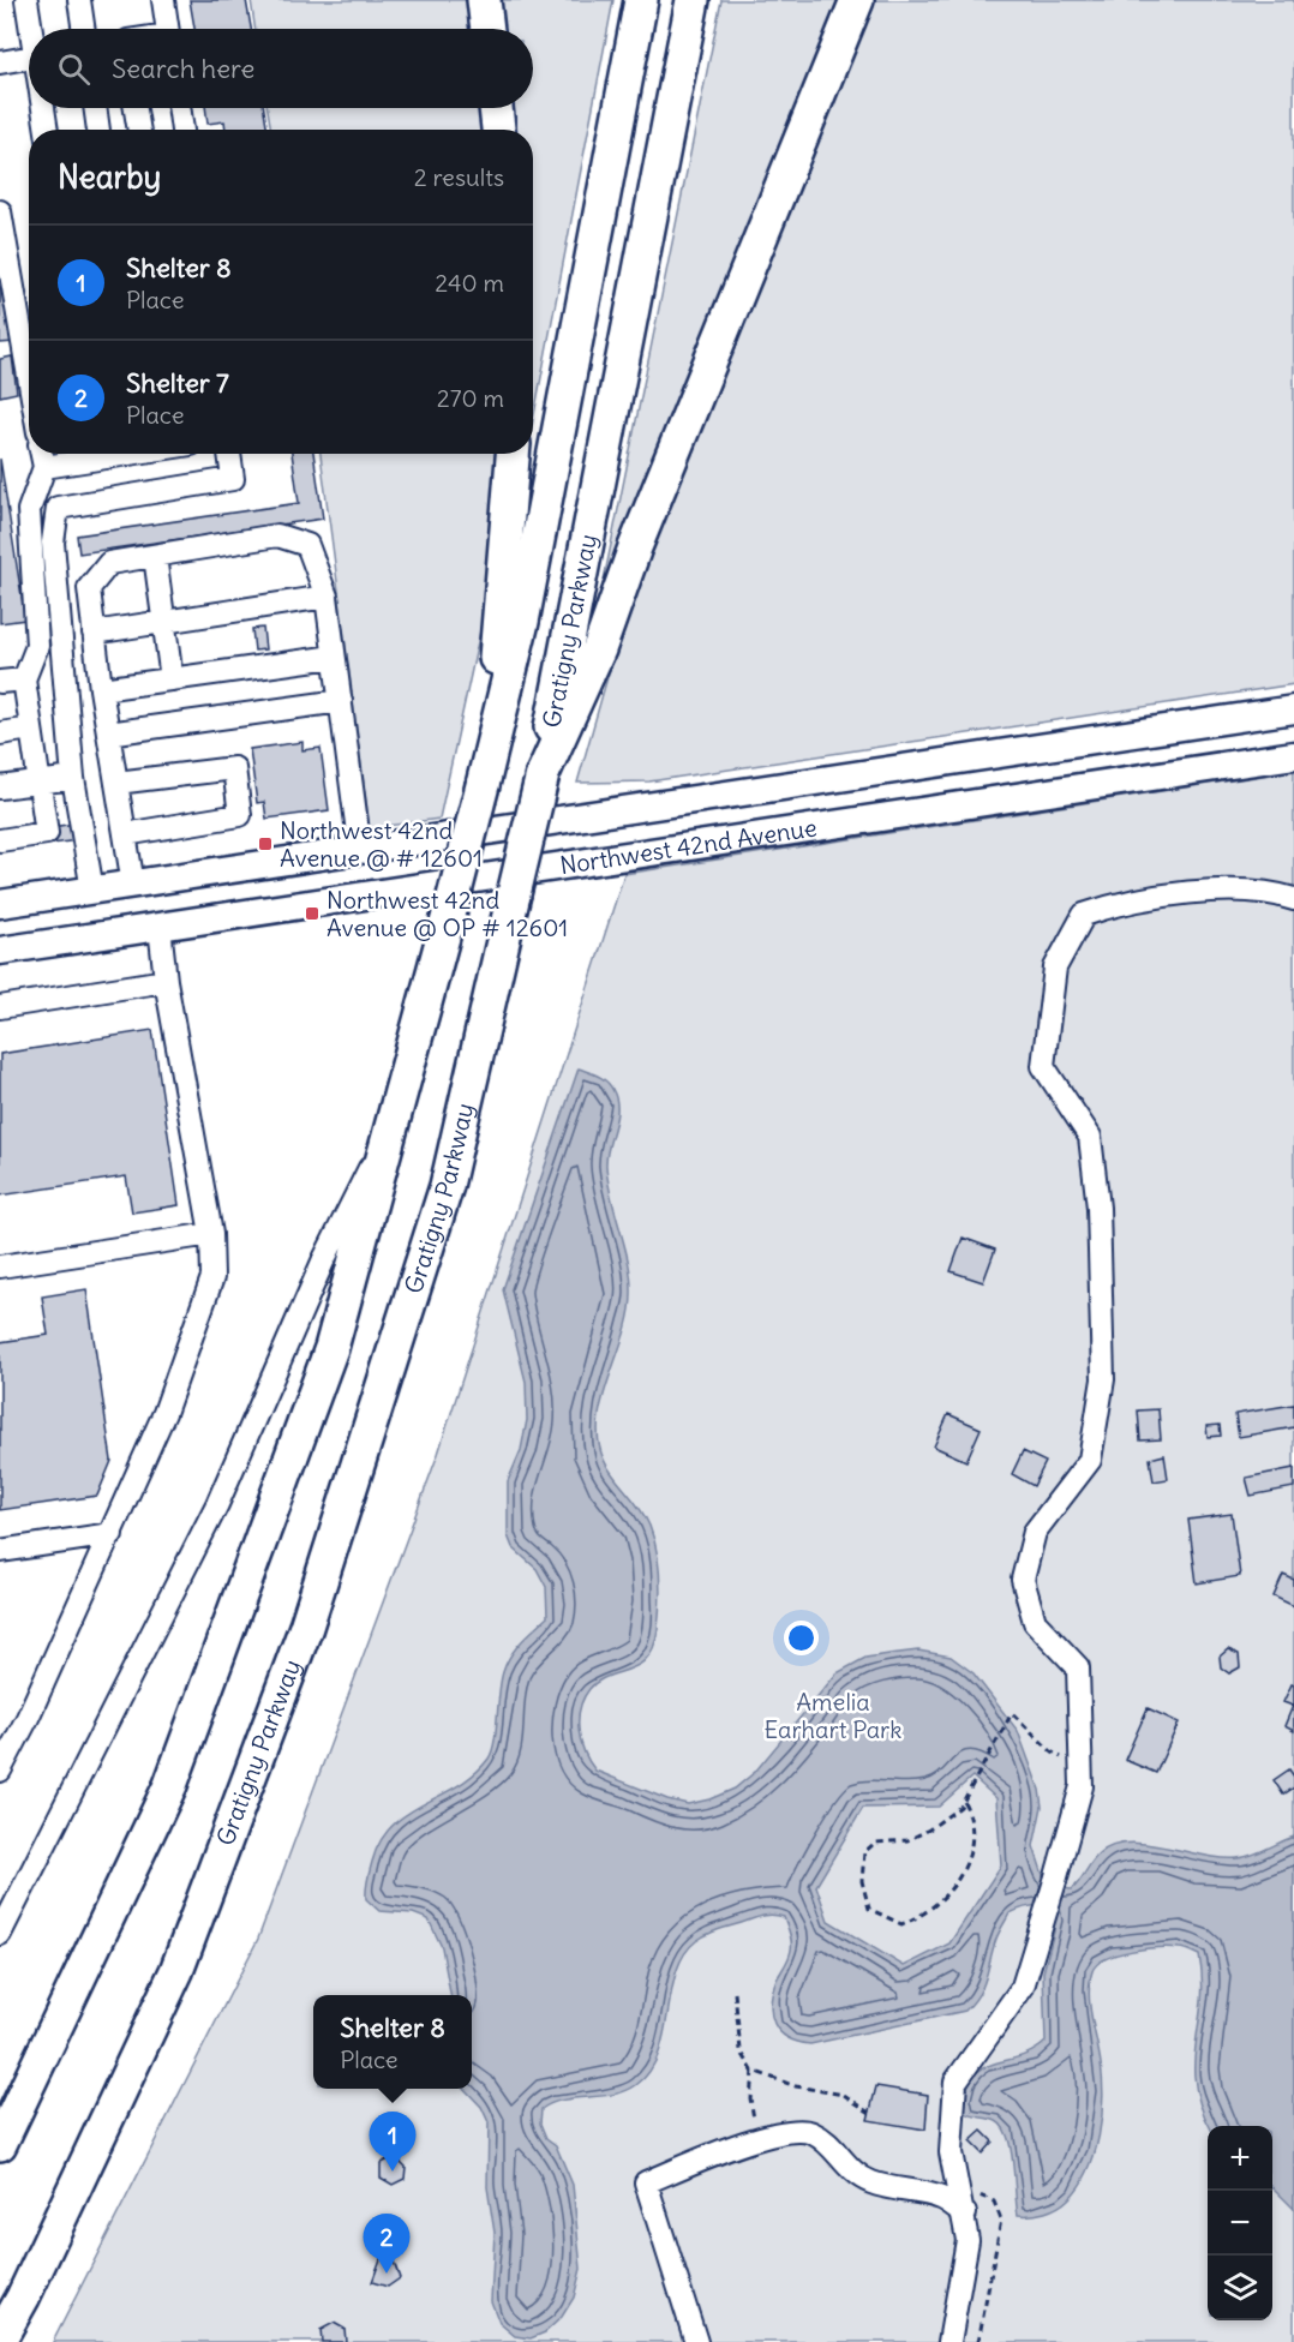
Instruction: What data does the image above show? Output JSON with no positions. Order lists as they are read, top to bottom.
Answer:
{
  "streets": {
    "highway": ["Gratigny Parkway"],
    "main road": ["Northwest 42nd Avenue"]
  },
  "parks": ["Amelia Earhart Park"],
  "places": {
    "transit": ["Northwest 42nd Avenue @ # 12601", "Northwest 42nd Avenue @ OP # 12601"]
  },
  "page": {
    "search": "Search here",
    "heading": ["Nearby", "2 results"],
    "list": [
      {
        "mark": "1",
        "name": "Shelter 8",
        "note": "Place",
        "value": "240 m"
      },
      {
        "mark": "2",
        "name": "Shelter 7",
        "note": "Place",
        "value": "270 m"
      }
    ],
    "popup": ["Shelter 8", "Place"],
    "pins": ["1", "2"],
    "map_buttons": ["+", "−"]
  }
}
